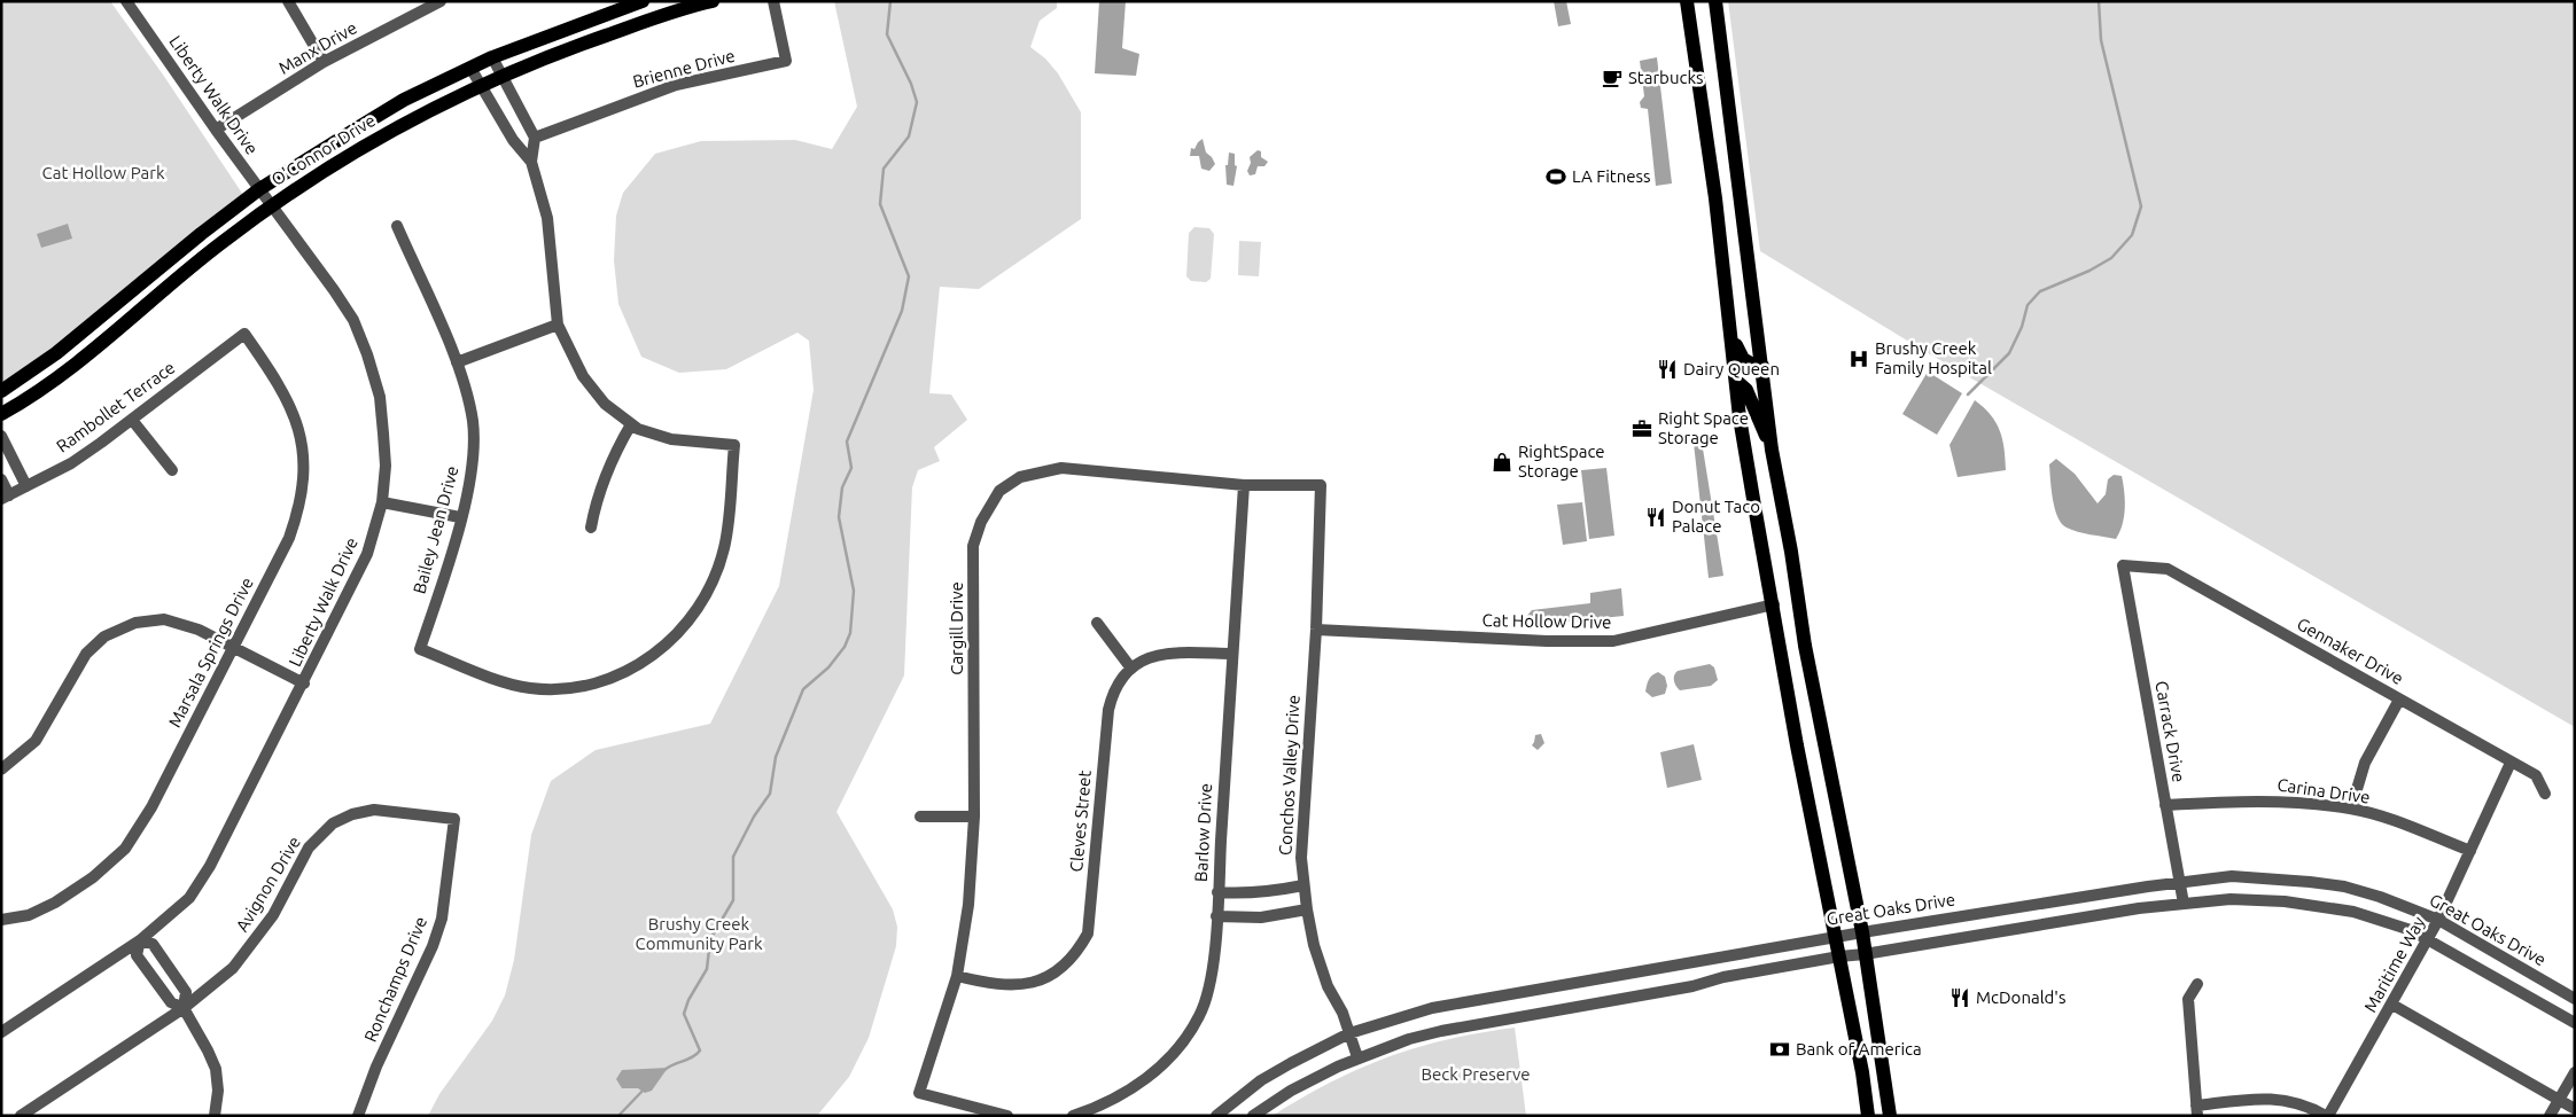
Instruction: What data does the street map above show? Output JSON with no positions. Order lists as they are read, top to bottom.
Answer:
{
  "streets": {
    "main road": ["O'Connor Drive"],
    "street": [
      "Manx Drive",
      "Brienne Drive",
      "Liberty Walk Drive",
      "Rambollet Terrace",
      "Bailey Jean Drive",
      "Cat Hollow Drive",
      "Cargill Drive",
      "Gennaker Drive",
      "Marsala Springs Drive",
      "Carrack Drive",
      "Conchos Valley Drive",
      "Carina Drive",
      "Cleves Street",
      "Barlow Drive",
      "Avignon Drive",
      "Great Oaks Drive",
      "Maritime Way",
      "Ronchamps Drive"
    ]
  },
  "crossings": [
    ["Manx Drive", "Liberty Walk Drive"],
    ["Liberty Walk Drive", "O'Connor Drive"],
    ["Rambollet Terrace", "Marsala Springs Drive"],
    ["Cat Hollow Drive", "Conchos Valley Drive"],
    ["Cargill Drive", "Conchos Valley Drive"],
    ["Cargill Drive", "Cleves Street"],
    ["Cargill Drive", "Barlow Drive"],
    ["Gennaker Drive", "Carrack Drive"],
    ["Gennaker Drive", "Maritime Way"],
    ["Carrack Drive", "Carina Drive"],
    ["Carrack Drive", "Great Oaks Drive"],
    ["Conchos Valley Drive", "Great Oaks Drive"],
    ["Carina Drive", "Maritime Way"],
    ["Cleves Street", "Barlow Drive"],
    ["Avignon Drive", "Ronchamps Drive"],
    ["Great Oaks Drive", "Maritime Way"]
  ],
  "parks": ["Cat Hollow Park", "Brushy Creek Community Park", "Beck Preserve"],
  "places": {
    "cafe": ["Starbucks"],
    "sports": ["LA Fitness"],
    "hospital": ["Brushy Creek Family Hospital"],
    "restaurant": ["Dairy Queen", "Donut Taco Palace", "McDonald's"],
    "office": ["Right Space Storage"],
    "shop": ["RightSpace Storage"],
    "bank": ["Bank of America"]
  }
}
